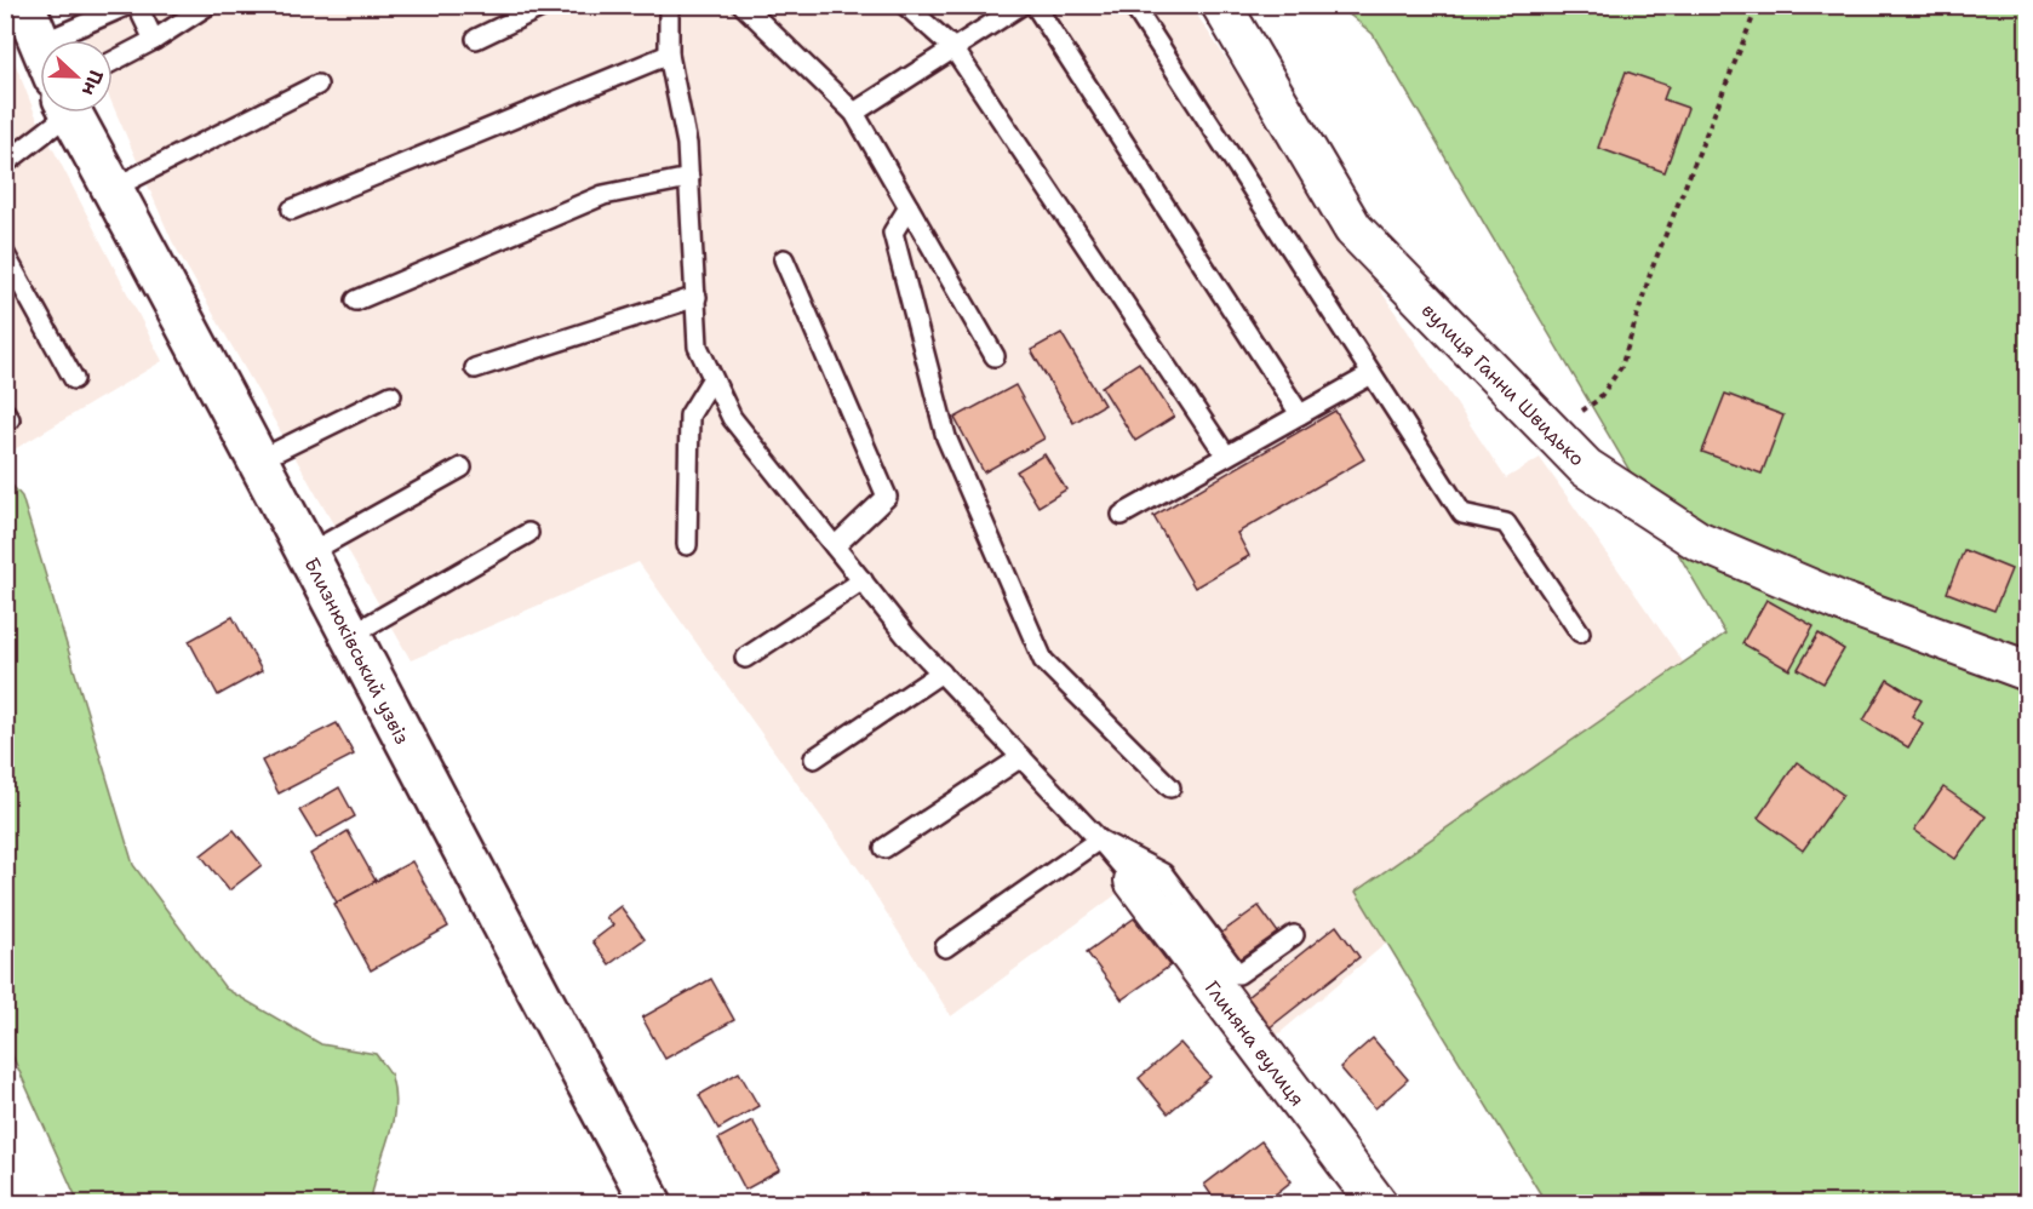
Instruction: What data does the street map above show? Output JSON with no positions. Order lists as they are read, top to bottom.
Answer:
{
  "streets": {
    "street": ["вулиця Ганни Швидько", "Близнюківський узвіз", "Глиняна вулиця"]
  },
  "north": "right"
}
